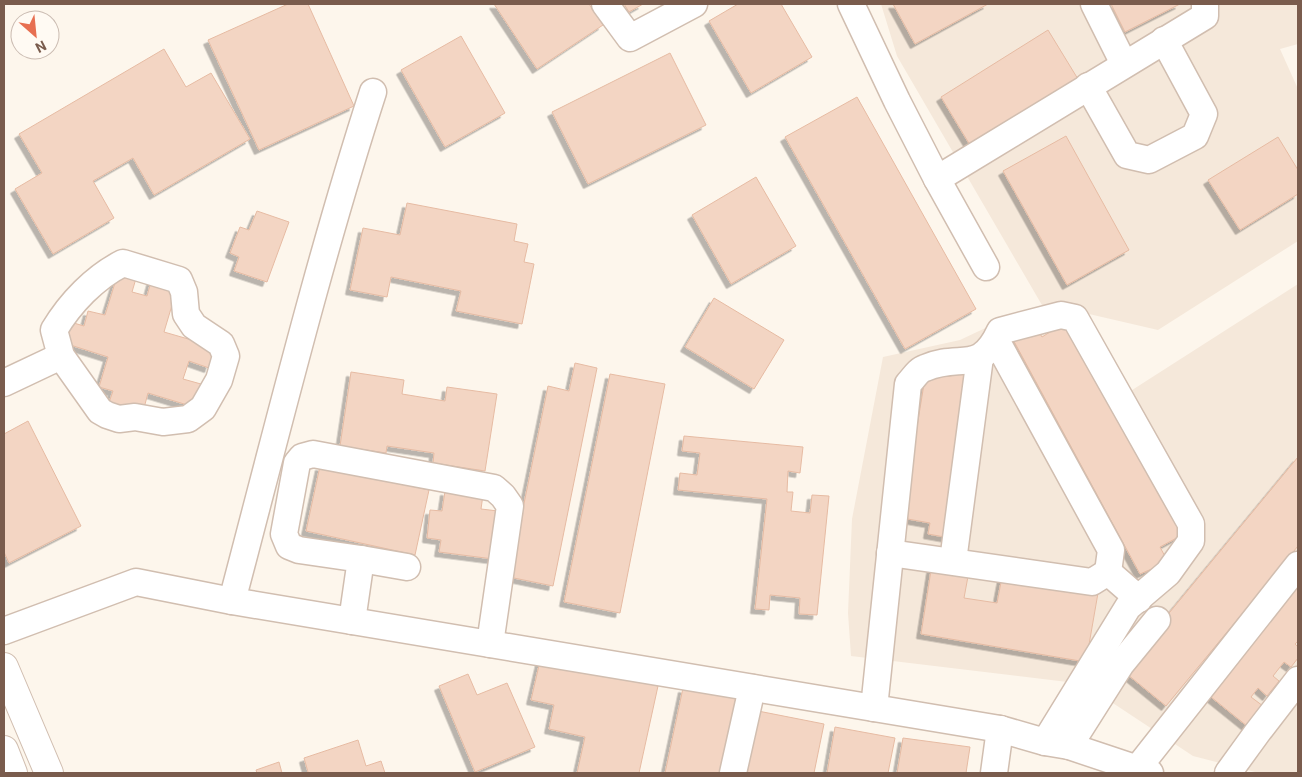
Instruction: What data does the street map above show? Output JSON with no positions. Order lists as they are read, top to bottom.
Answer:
{
  "north": "bottom right"
}
